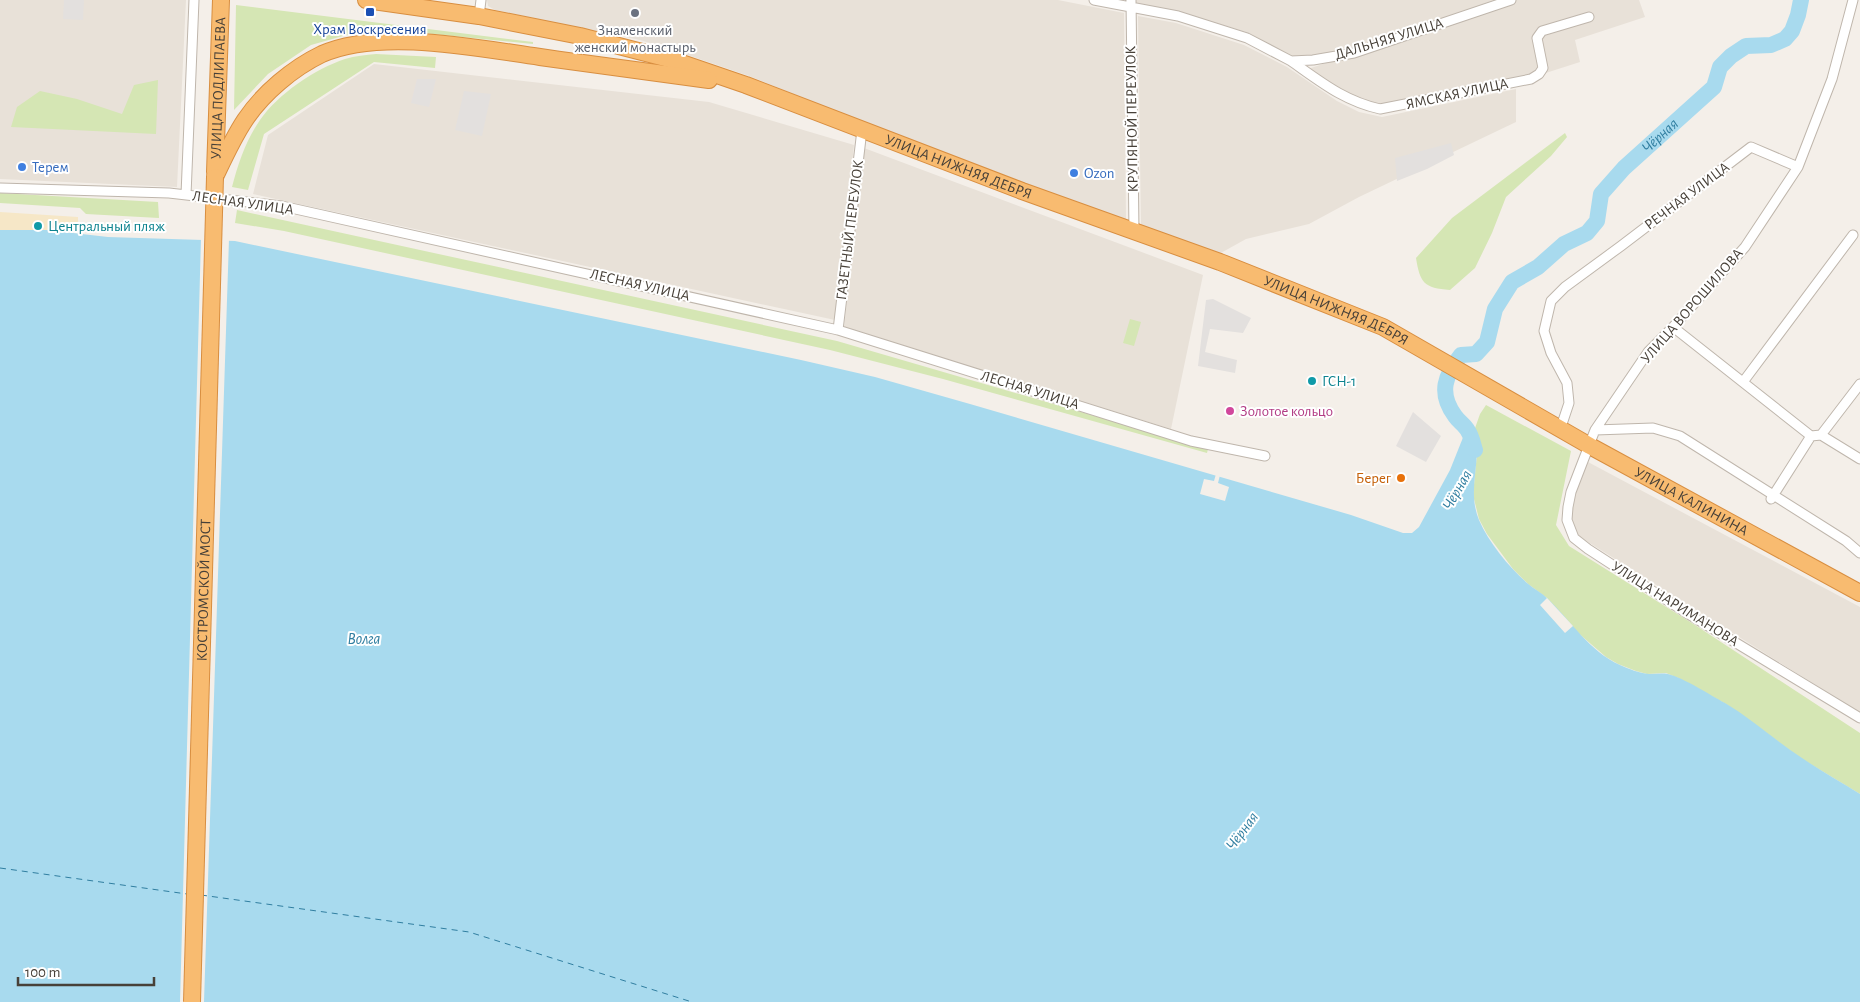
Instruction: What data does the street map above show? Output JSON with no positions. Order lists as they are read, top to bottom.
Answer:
{
  "streets": {
    "highway": [
      "УЛИЦА ПОДЛИПАЕВА",
      "УЛИЦА НИЖНЯЯ ДЕБРЯ",
      "УЛИЦА КАЛИНИНА",
      "КОСТРОМСКОЙ МОСТ"
    ],
    "street": [
      "ДАЛЬНЯЯ УЛИЦА",
      "ЯМСКАЯ УЛИЦА",
      "КРУПЯНОЙ ПЕРЕУЛОК",
      "РЕЧНАЯ УЛИЦА",
      "ЛЕСНАЯ УЛИЦА",
      "ГАЗЕТНЫЙ ПЕРЕУЛОК",
      "УЛИЦА ВОРОШИЛОВА",
      "УЛИЦА НАРИМАНОВА"
    ]
  },
  "crossings": [
    ["ДАЛЬНЯЯ УЛИЦА", "ЯМСКАЯ УЛИЦА"],
    ["УЛИЦА ПОДЛИПАЕВА", "КОСТРОМСКОЙ МОСТ"],
    ["КРУПЯНОЙ ПЕРЕУЛОК", "УЛИЦА НИЖНЯЯ ДЕБРЯ"],
    ["УЛИЦА НИЖНЯЯ ДЕБРЯ", "ГАЗЕТНЫЙ ПЕРЕУЛОК"],
    ["УЛИЦА НИЖНЯЯ ДЕБРЯ", "УЛИЦА КАЛИНИНА"],
    ["РЕЧНАЯ УЛИЦА", "УЛИЦА ВОРОШИЛОВА"],
    ["РЕЧНАЯ УЛИЦА", "УЛИЦА КАЛИНИНА"],
    ["ЛЕСНАЯ УЛИЦА", "ГАЗЕТНЫЙ ПЕРЕУЛОК"],
    ["УЛИЦА ВОРОШИЛОВА", "УЛИЦА КАЛИНИНА"],
    ["УЛИЦА ВОРОШИЛОВА", "УЛИЦА НАРИМАНОВА"],
    ["УЛИЦА КАЛИНИНА", "УЛИЦА НАРИМАНОВА"]
  ],
  "water": ["Чёрная", "Волга"],
  "places": {
    "transit": ["Храм Воскресения"],
    "other": [
      "Знаменский женский монастырь",
      "Терем",
      "Ozon",
      "Центральный пляж",
      "ГСН-1",
      "Золотое кольцо",
      "Берег"
    ]
  },
  "scale_bar": "100 m"
}
